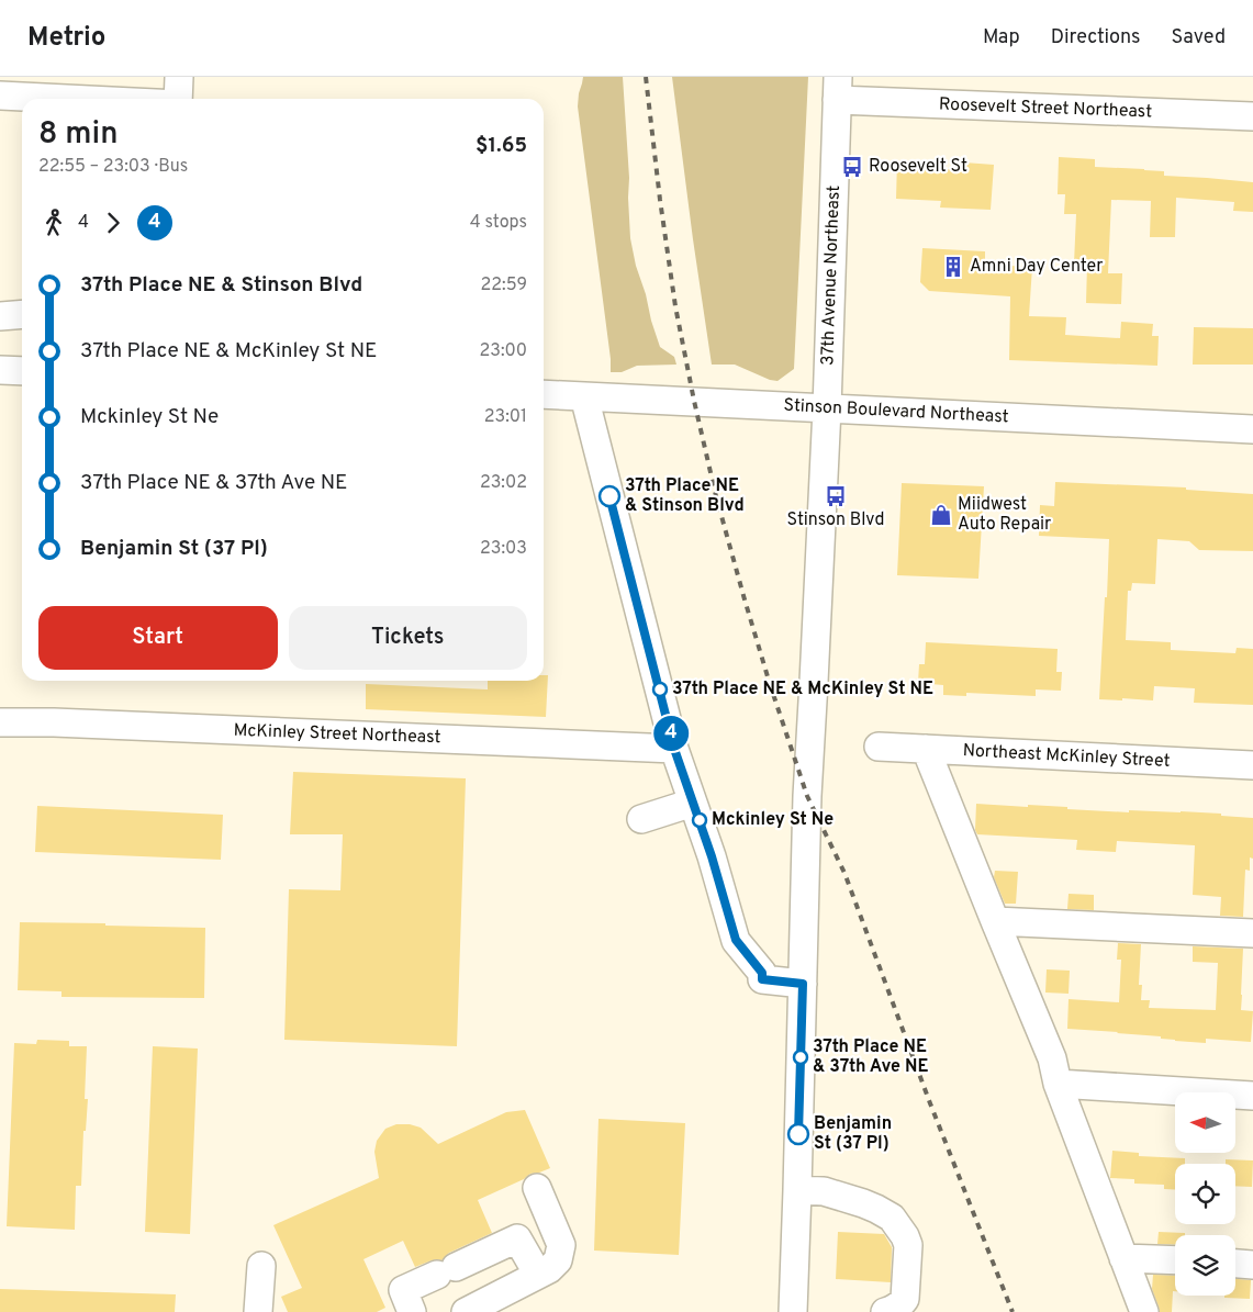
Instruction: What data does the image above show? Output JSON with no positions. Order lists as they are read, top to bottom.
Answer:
{
  "streets": {
    "street": [
      "Roosevelt Street Northeast",
      "37th Avenue Northeast",
      "Stinson Boulevard Northeast",
      "McKinley Street Northeast",
      "Northeast McKinley Street"
    ]
  },
  "crossings": [
    ["Roosevelt Street Northeast", "37th Avenue Northeast"],
    ["37th Avenue Northeast", "Stinson Boulevard Northeast"]
  ],
  "places": {
    "bus stop": ["Roosevelt St", "Stinson Blvd"],
    "building": ["Amni Day Center"],
    "other": [
      "37th Place NE & Stinson Blvd",
      "37th Place NE & McKinley St NE",
      "Mckinley St Ne",
      "37th Place NE & 37th Ave NE",
      "Benjamin St (37 Pl)"
    ],
    "shop": ["Miidwest Auto Repair"]
  },
  "lines": ["bus line 4"],
  "north": "left",
  "page": {
    "header": "Metrio",
    "nav": ["Map", "Directions", "Saved"],
    "on_map": "4",
    "heading": ["8 min", "22:55 – 23:03 · Bus", "$1.65"],
    "legs": ["4", "4", "4 stops"],
    "list": [
      {
        "name": "37th Place NE & Stinson Blvd",
        "value": "22:59"
      },
      {
        "name": "37th Place NE & McKinley St NE",
        "value": "23:00"
      },
      {
        "name": "Mckinley St Ne",
        "value": "23:01"
      },
      {
        "name": "37th Place NE & 37th Ave NE",
        "value": "23:02"
      },
      {
        "name": "Benjamin St (37 Pl)",
        "value": "23:03"
      }
    ],
    "buttons": ["Start", "Tickets"]
  }
}
